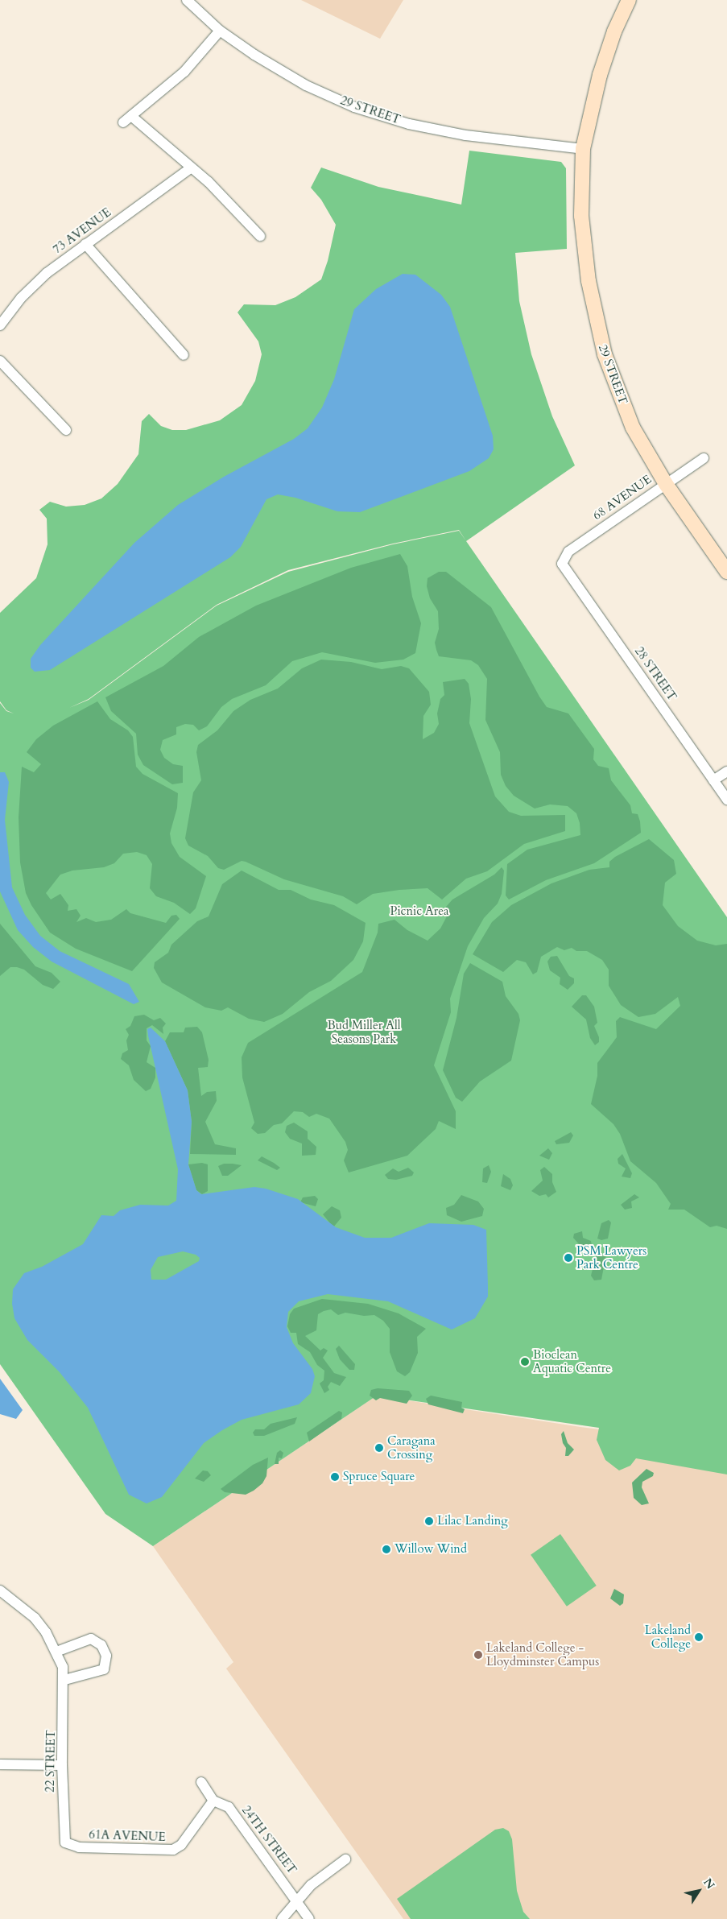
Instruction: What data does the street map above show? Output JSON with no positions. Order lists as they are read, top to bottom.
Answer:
{
  "streets": {
    "street": [
      "29 STREET",
      "73 AVENUE",
      "68 AVENUE",
      "28 STREET",
      "22 STREET",
      "61A AVENUE",
      "24TH STREET"
    ]
  },
  "crossings": [
    ["29 STREET", "68 AVENUE"],
    ["68 AVENUE", "28 STREET"],
    ["22 STREET", "61A AVENUE"],
    ["61A AVENUE", "24TH STREET"]
  ],
  "parks": ["Picnic Area", "Bud Miller All Seasons Park"],
  "places": [
    "PSM Lawyers Park Centre",
    "Bioclean Aquatic Centre",
    "Caragana Crossing",
    "Spruce Square",
    "Lilac Landing",
    "Willow Wind",
    "Lakeland College",
    "Lakeland College - Lloydminster Campus"
  ],
  "north": "top right"
}
